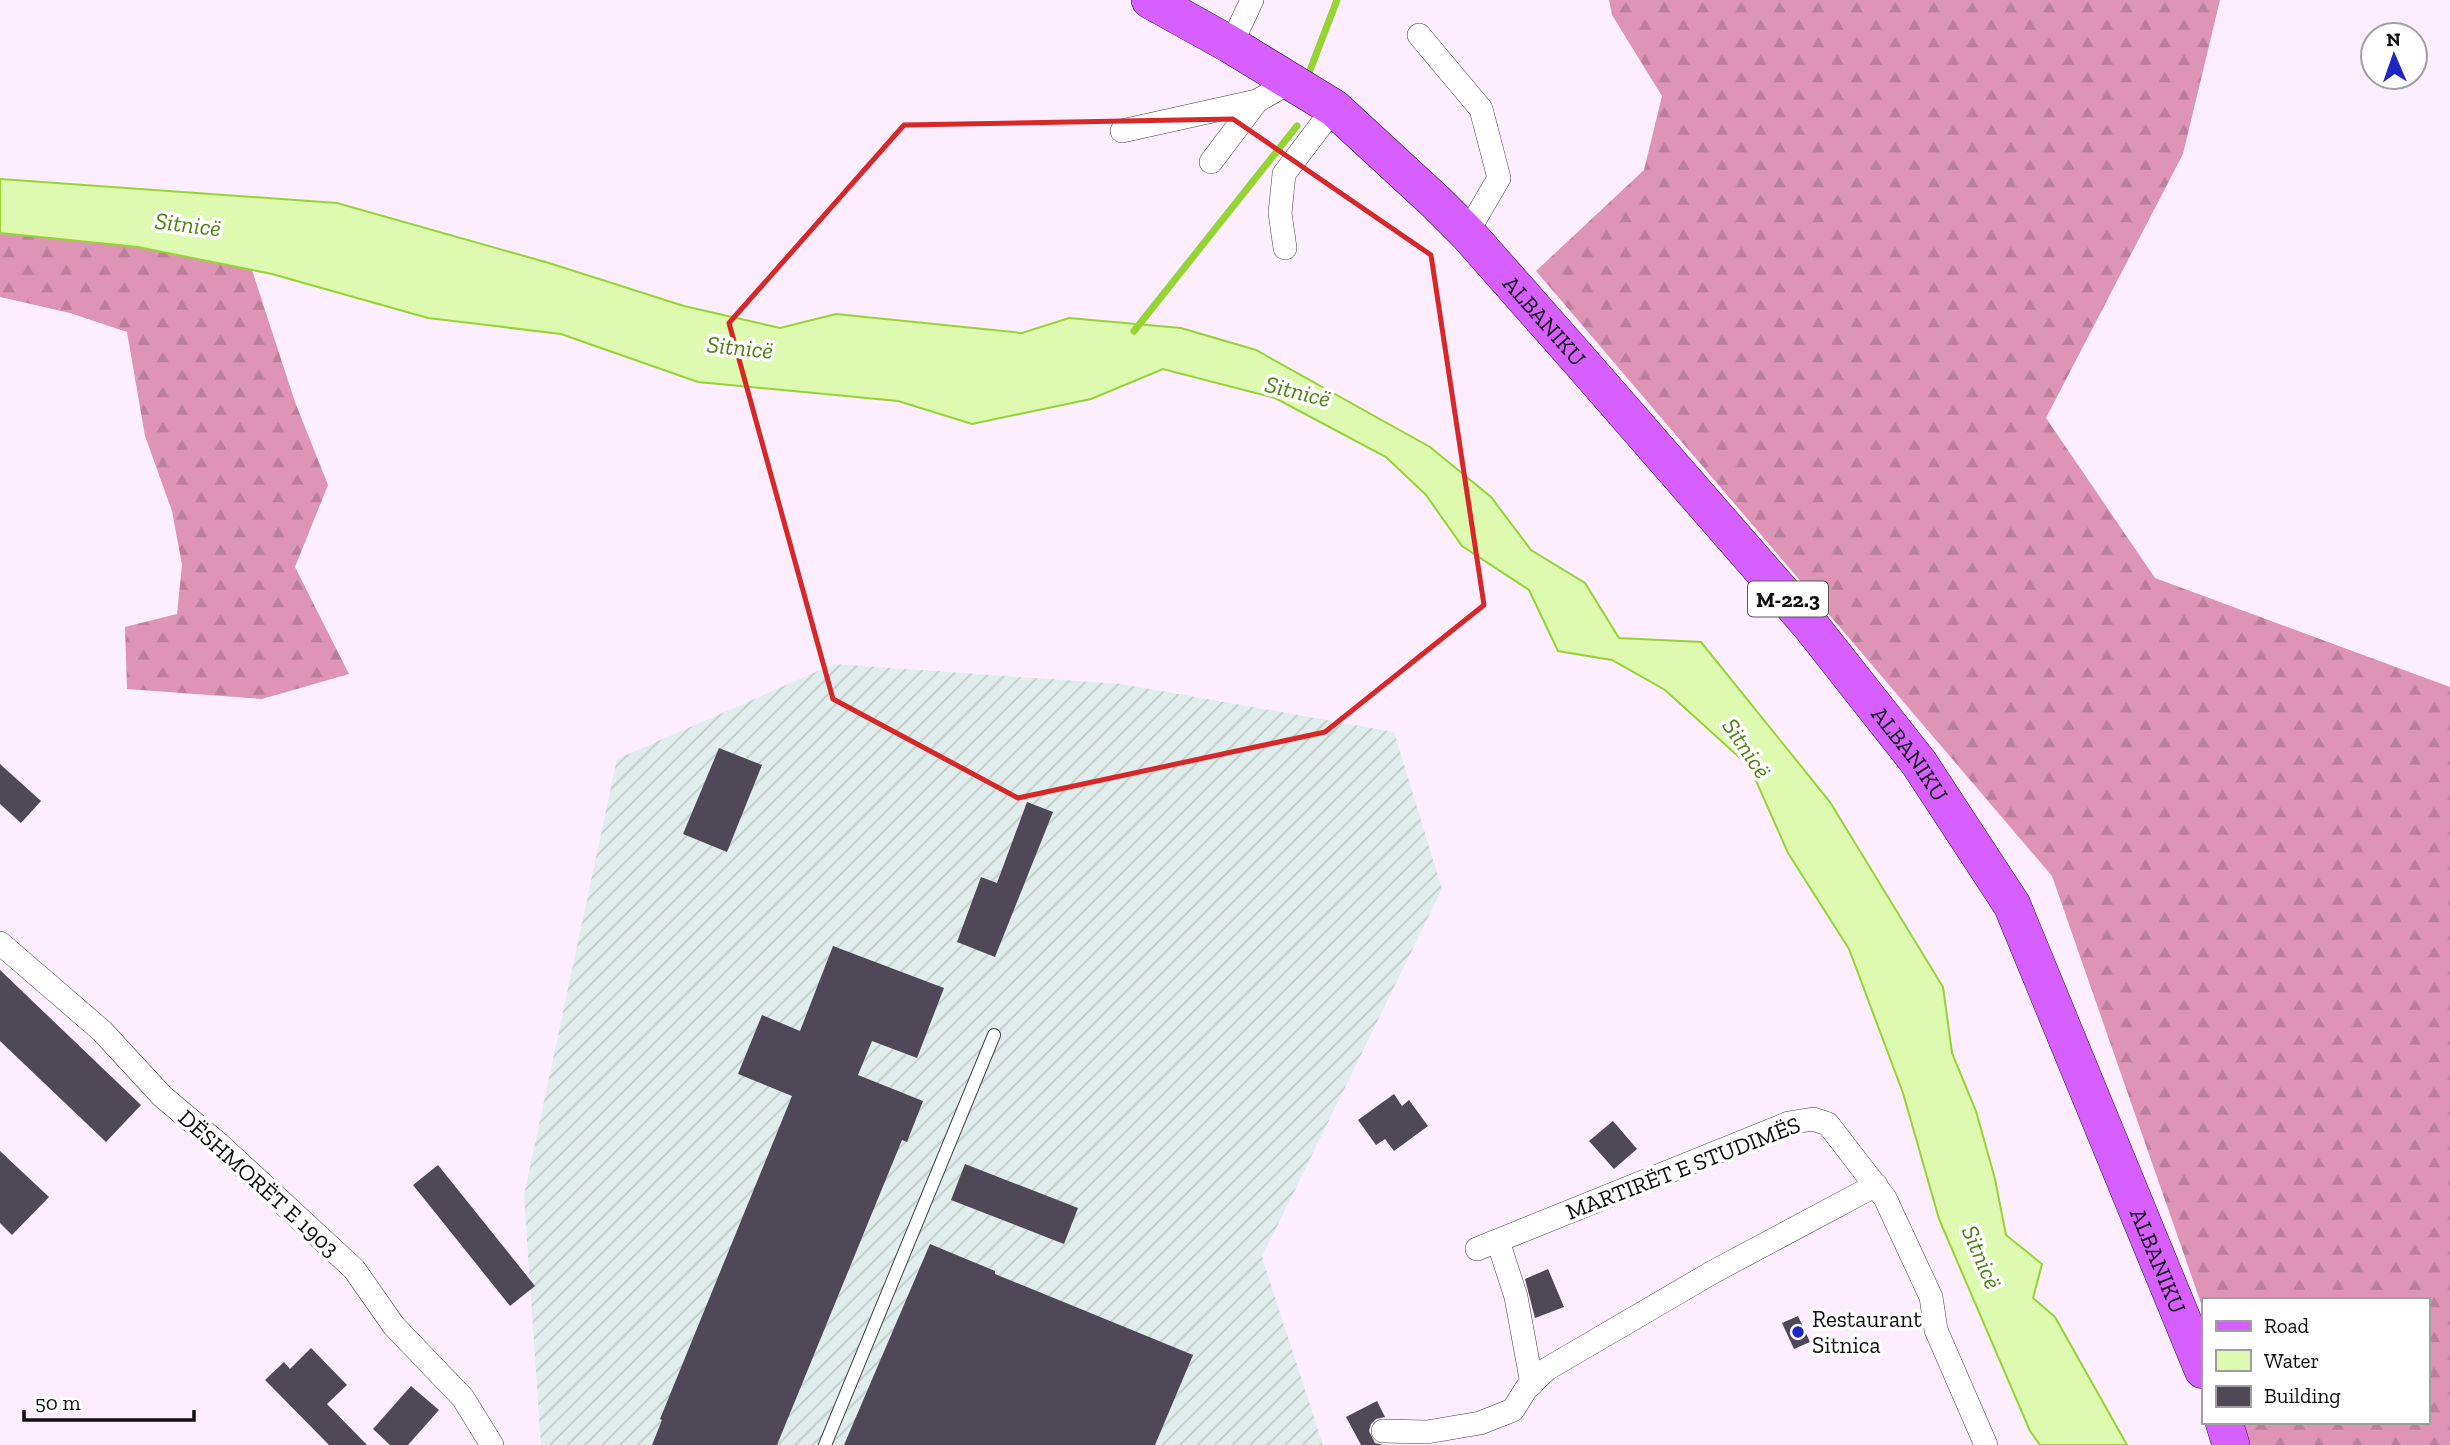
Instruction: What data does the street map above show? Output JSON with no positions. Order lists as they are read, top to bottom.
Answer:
{
  "streets": {
    "main road": ["ALBANIKU", "M-22.3"],
    "street": ["MARTIRËT E STUDIMËS", "DËSHMORËT E 1903"]
  },
  "water": ["Sitnicë"],
  "places": ["Restaurant Sitnica"],
  "legend": ["Road", "Water", "Building"],
  "scale_bar": "50 m",
  "north": "top"
}
